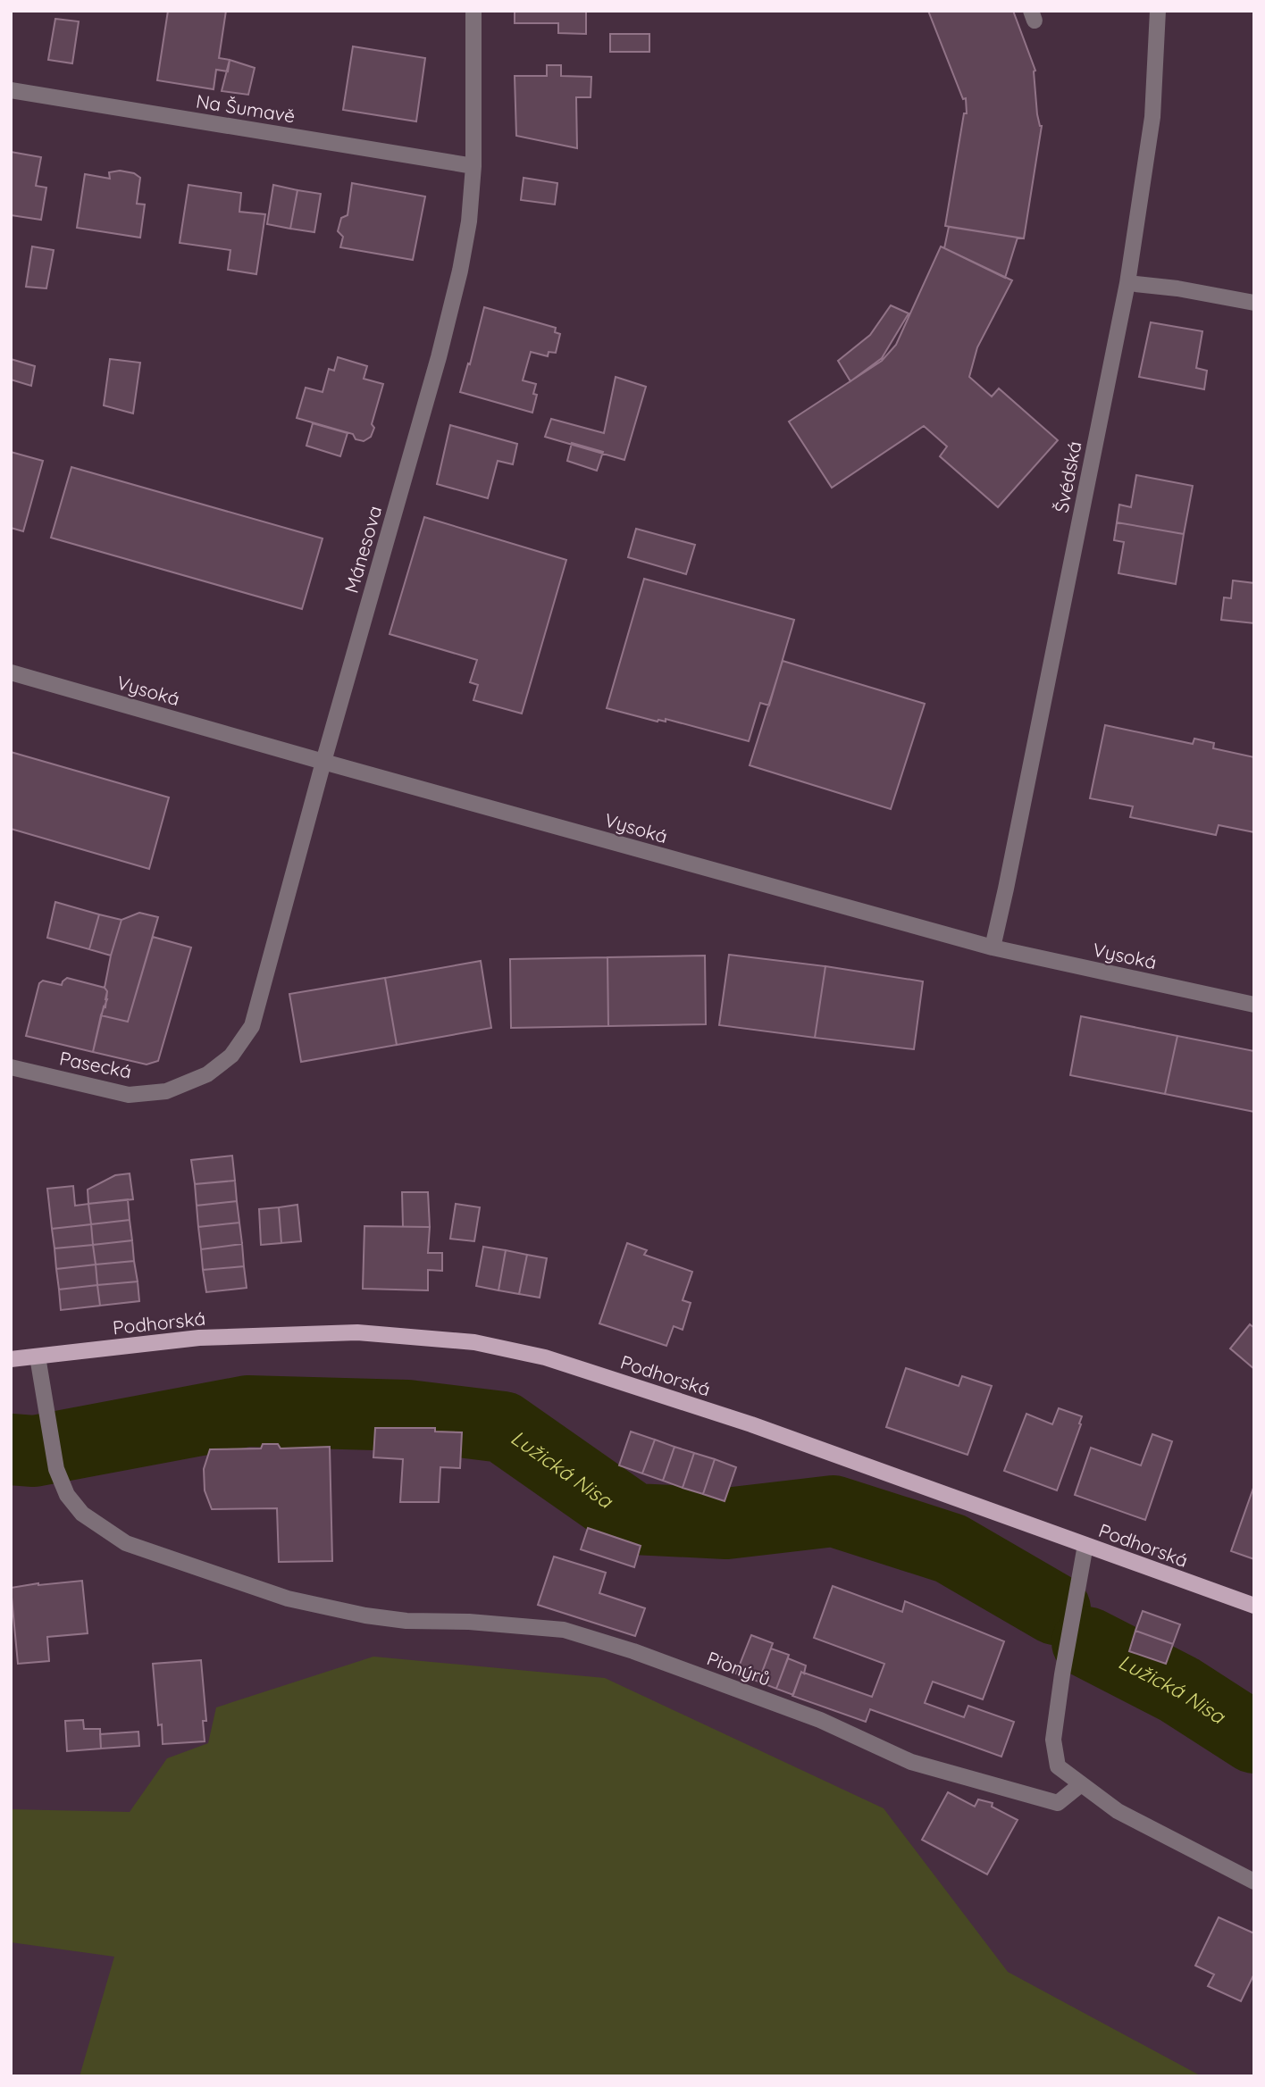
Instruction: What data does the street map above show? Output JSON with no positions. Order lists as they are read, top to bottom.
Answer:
{
  "streets": {
    "main road": ["Podhorská"],
    "street": [
      "Na Šumavě",
      "Švédská",
      "Mánesova",
      "Vysoká",
      "Pasecká",
      "Pionýrů"
    ]
  },
  "crossings": [
    ["Na Šumavě", "Mánesova"],
    ["Švédská", "Vysoká"],
    ["Mánesova", "Vysoká"],
    ["Mánesova", "Pasecká"],
    ["Podhorská", "Pionýrů"]
  ],
  "water": ["Lužická Nisa"]
}
